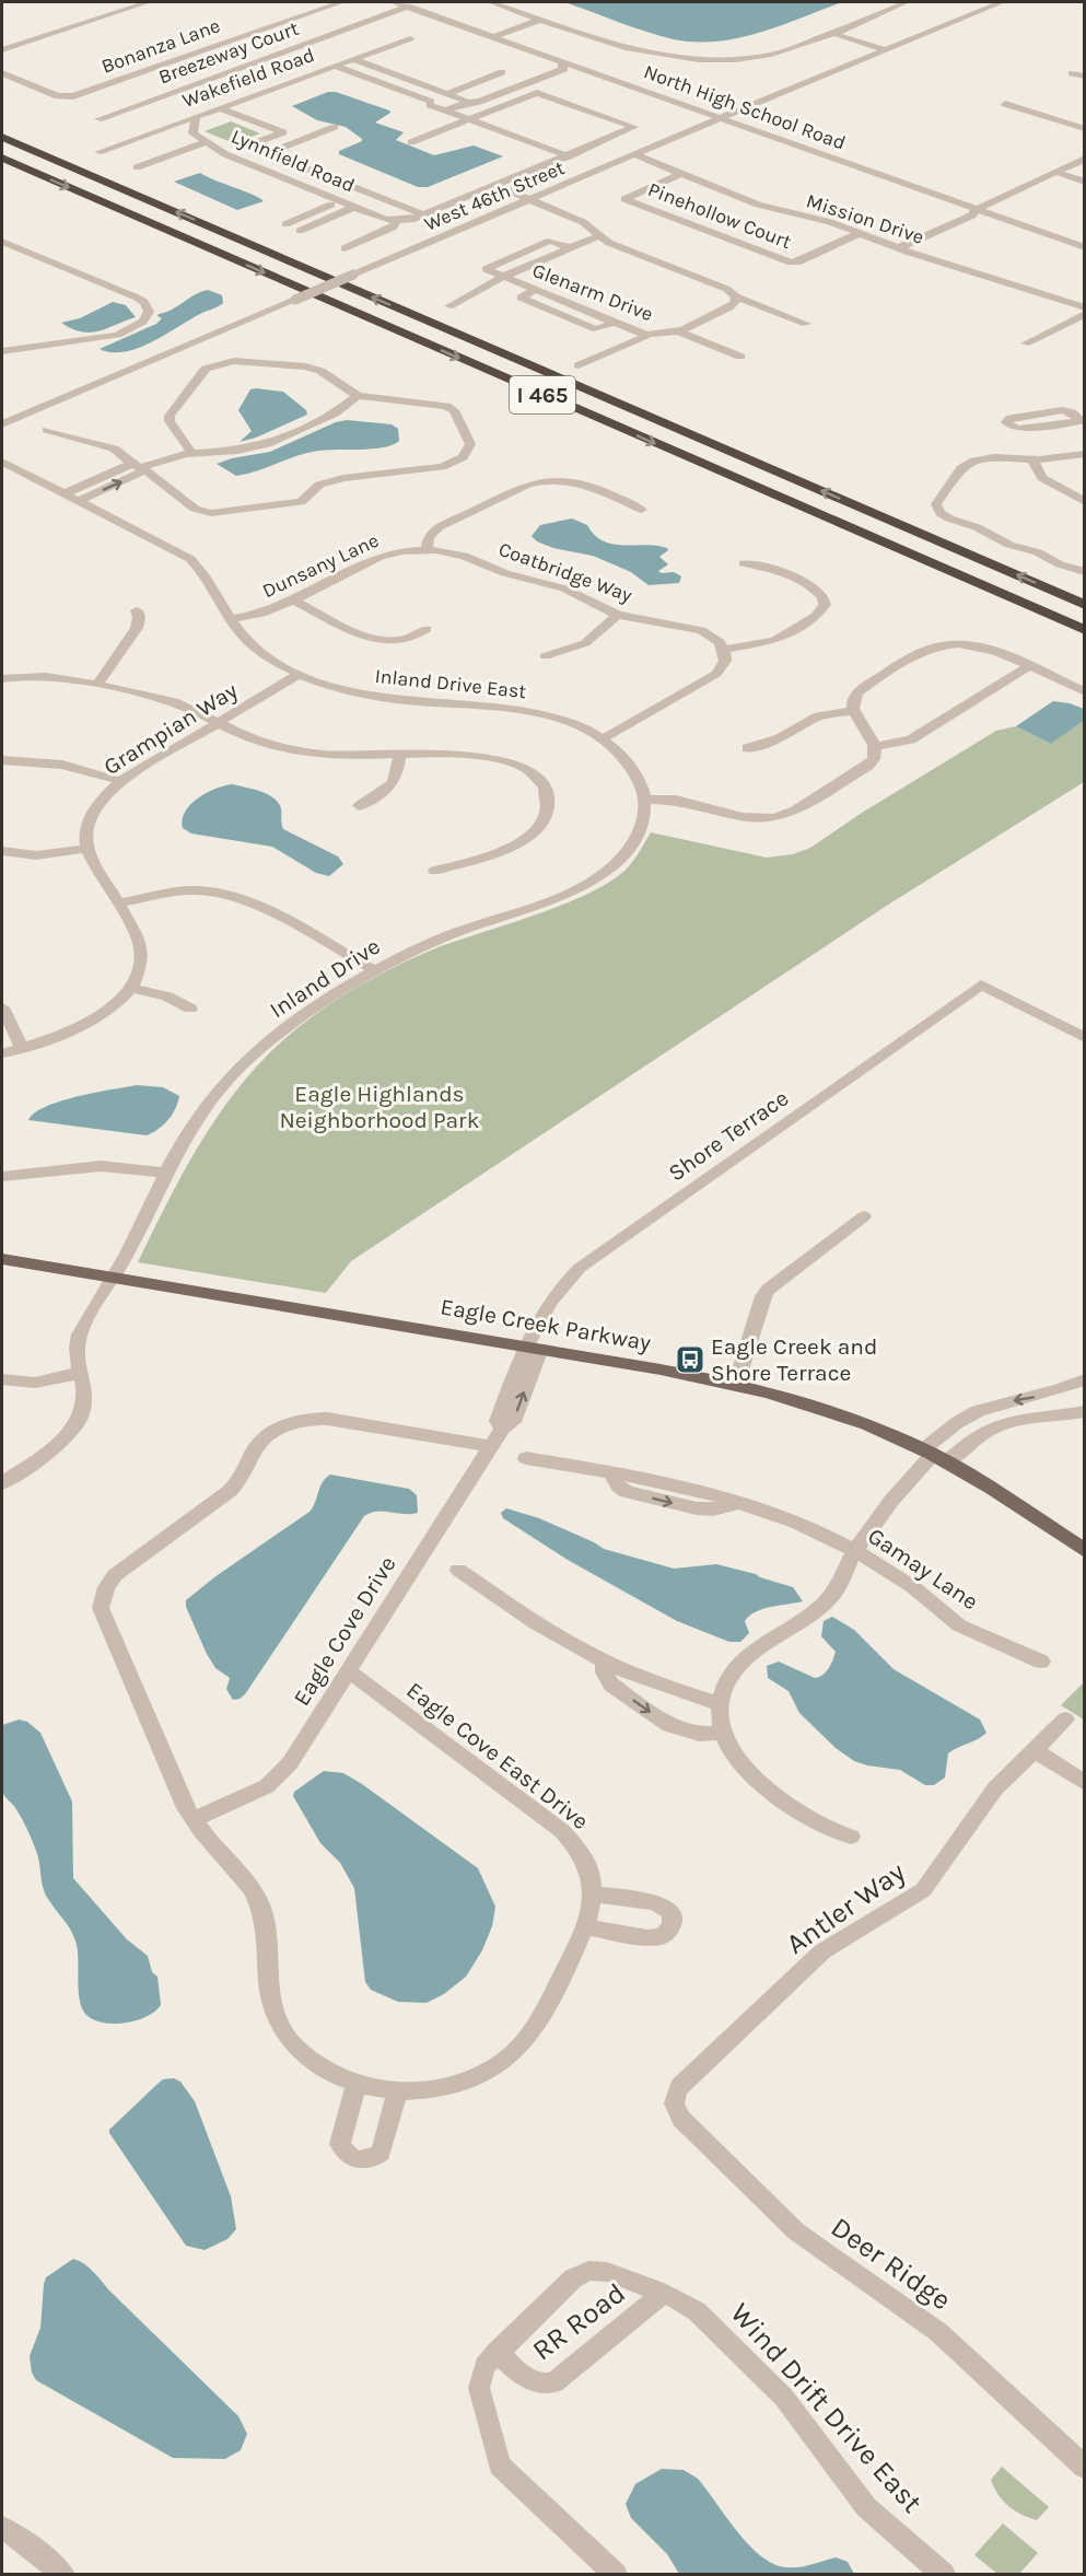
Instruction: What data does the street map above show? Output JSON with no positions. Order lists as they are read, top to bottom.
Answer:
{
  "streets": {
    "highway": ["I 465"],
    "main road": ["Eagle Creek Parkway"],
    "street": [
      "Bonanza Lane",
      "Breezeway Court",
      "Wakefield Road",
      "North High School Road",
      "Lynnfield Road",
      "West 46th Street",
      "Pinehollow Court",
      "Mission Drive",
      "Glenarm Drive",
      "Dunsany Lane",
      "Coatbridge Way",
      "Inland Drive East",
      "Grampian Way",
      "Inland Drive",
      "Shore Terrace",
      "Gamay Lane",
      "Eagle Cove Drive",
      "Eagle Cove East Drive",
      "Antler Way",
      "Deer Ridge",
      "RR Road",
      "Wind Drift Drive East"
    ]
  },
  "crossings": [
    ["Breezeway Court", "North High School Road"],
    ["Wakefield Road", "Lynnfield Road"],
    ["North High School Road", "West 46th Street"],
    ["West 46th Street", "Mission Drive"],
    ["Pinehollow Court", "Mission Drive"],
    ["Dunsany Lane", "Coatbridge Way"],
    ["Dunsany Lane", "Inland Drive East"],
    ["Inland Drive East", "Grampian Way"],
    ["Inland Drive East", "Inland Drive"],
    ["Inland Drive", "Eagle Creek Parkway"],
    ["Shore Terrace", "Eagle Creek Parkway"],
    ["Shore Terrace", "Eagle Cove Drive"],
    ["Eagle Creek Parkway", "Eagle Cove Drive"],
    ["Eagle Cove Drive", "Eagle Cove East Drive"],
    ["Antler Way", "Deer Ridge"],
    ["RR Road", "Wind Drift Drive East"]
  ],
  "parks": ["Eagle Highlands Neighborhood Park"],
  "places": {
    "bus stop": ["Eagle Creek and Shore Terrace"]
  }
}
